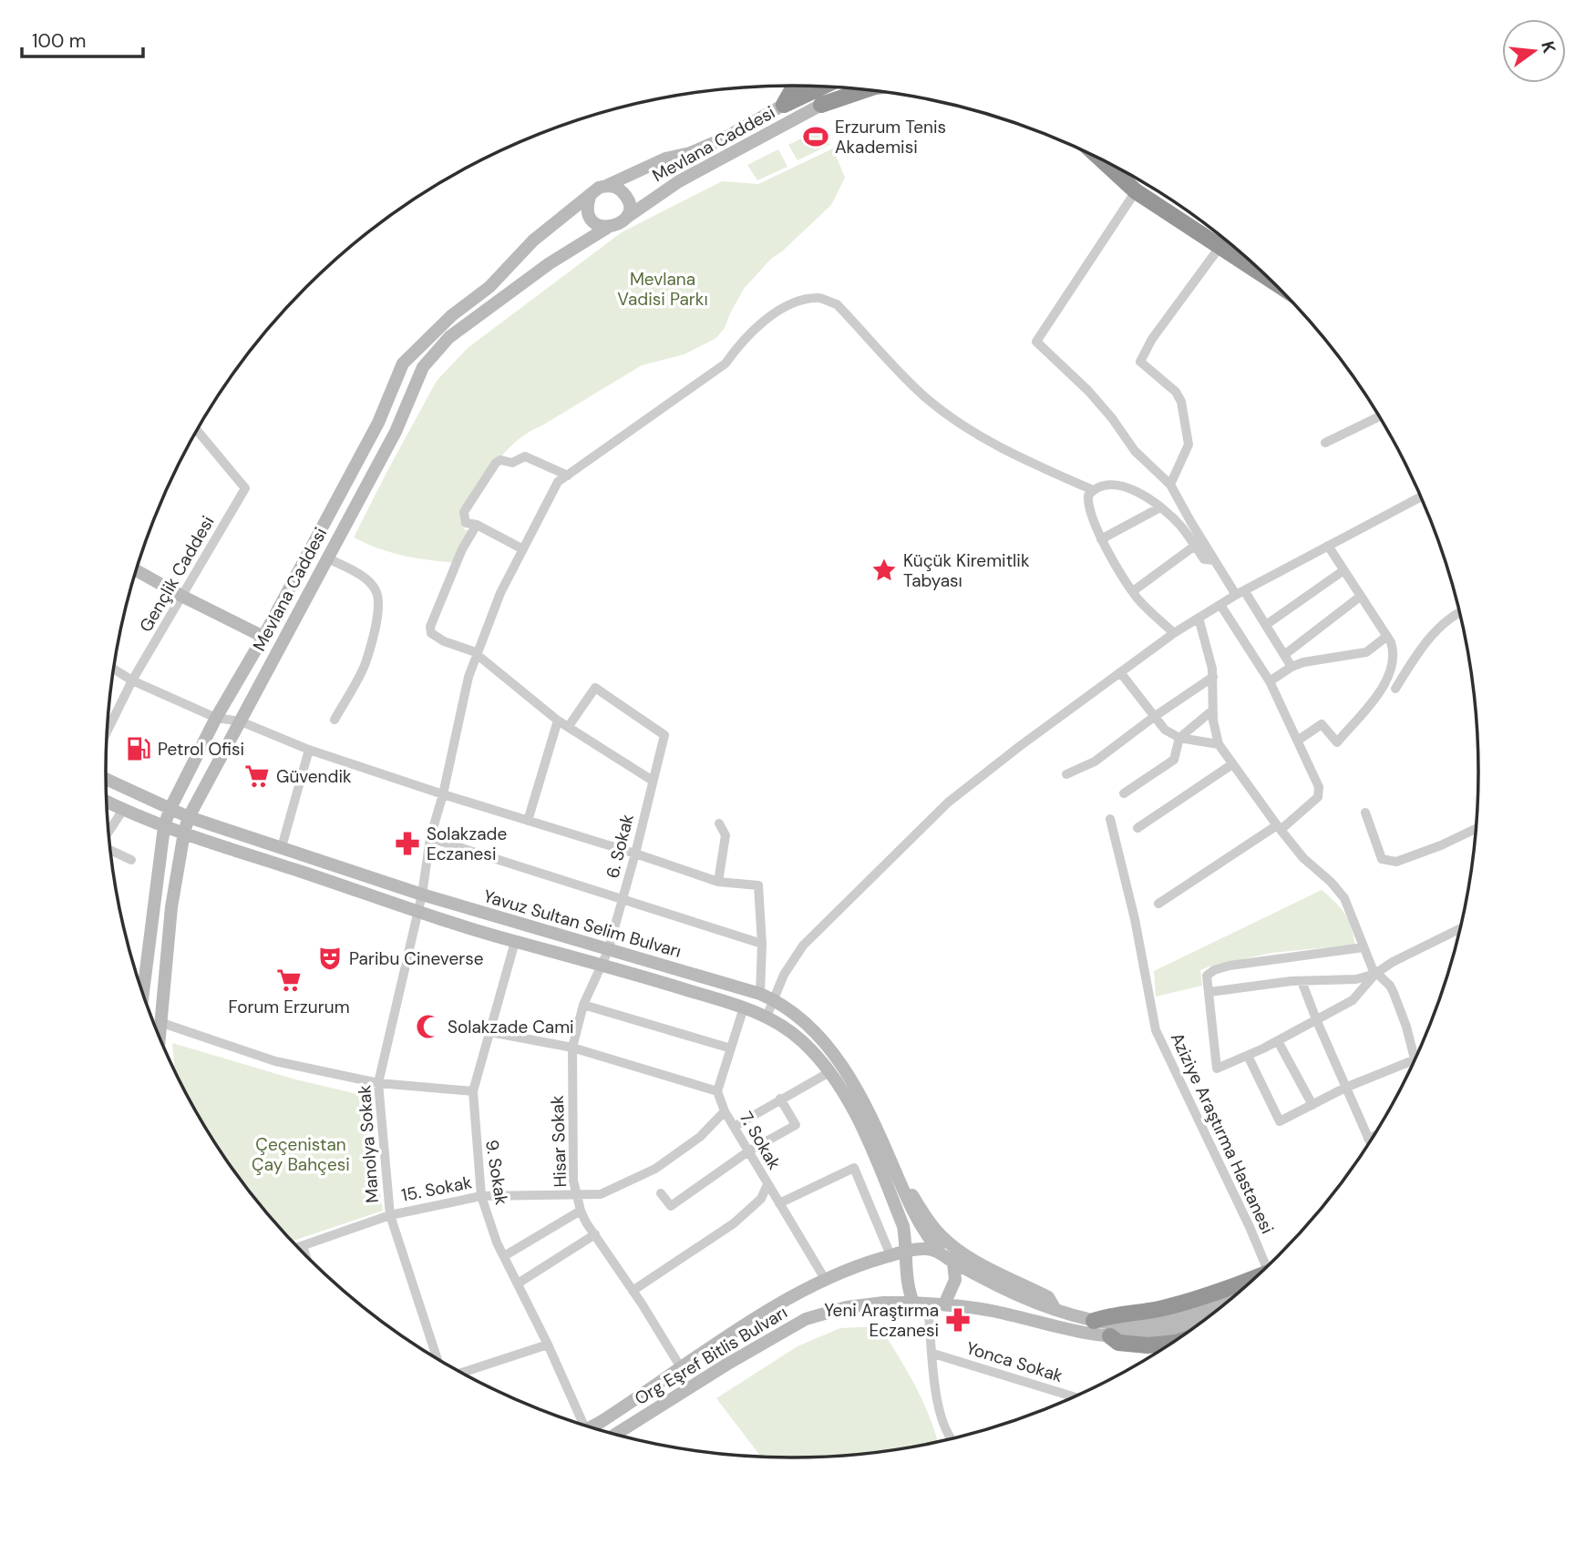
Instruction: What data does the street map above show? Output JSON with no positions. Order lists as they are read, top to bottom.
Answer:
{
  "streets": {
    "main road": ["Mevlana Caddesi", "Yavuz Sultan Selim Bulvarı", "Org Eşref Bitlis Bulvarı"],
    "street": [
      "Gençlik Caddesi",
      "6. Sokak",
      "Aziziye Araştırma Hastanesi",
      "7. Sokak",
      "Hisar Sokak",
      "Manolya Sokak",
      "9. Sokak",
      "15. Sokak",
      "Yonca Sokak"
    ]
  },
  "crossings": [
    ["Mevlana Caddesi", "Yavuz Sultan Selim Bulvarı"],
    ["6. Sokak", "Yavuz Sultan Selim Bulvarı"],
    ["6. Sokak", "Hisar Sokak"],
    ["Yavuz Sultan Selim Bulvarı", "Hisar Sokak"],
    ["Yavuz Sultan Selim Bulvarı", "Manolya Sokak"],
    ["Yavuz Sultan Selim Bulvarı", "9. Sokak"],
    ["Yavuz Sultan Selim Bulvarı", "Org Eşref Bitlis Bulvarı"],
    ["7. Sokak", "15. Sokak"],
    ["Hisar Sokak", "15. Sokak"],
    ["Manolya Sokak", "15. Sokak"],
    ["9. Sokak", "15. Sokak"]
  ],
  "parks": ["Mevlana Vadisi Parkı", "Çeçenistan Çay Bahçesi"],
  "places": {
    "sports": ["Erzurum Tenis Akademisi"],
    "place": ["Küçük Kiremitlik Tabyası"],
    "fuel station": ["Petrol Ofisi"],
    "supermarket": ["Güvendik", "Forum Erzurum"],
    "pharmacy": ["Solakzade Eczanesi", "Yeni Araştırma Eczanesi"],
    "theatre": ["Paribu Cineverse"],
    "mosque": ["Solakzade Cami"]
  },
  "scale_bar": "100 m",
  "north": "right"
}
